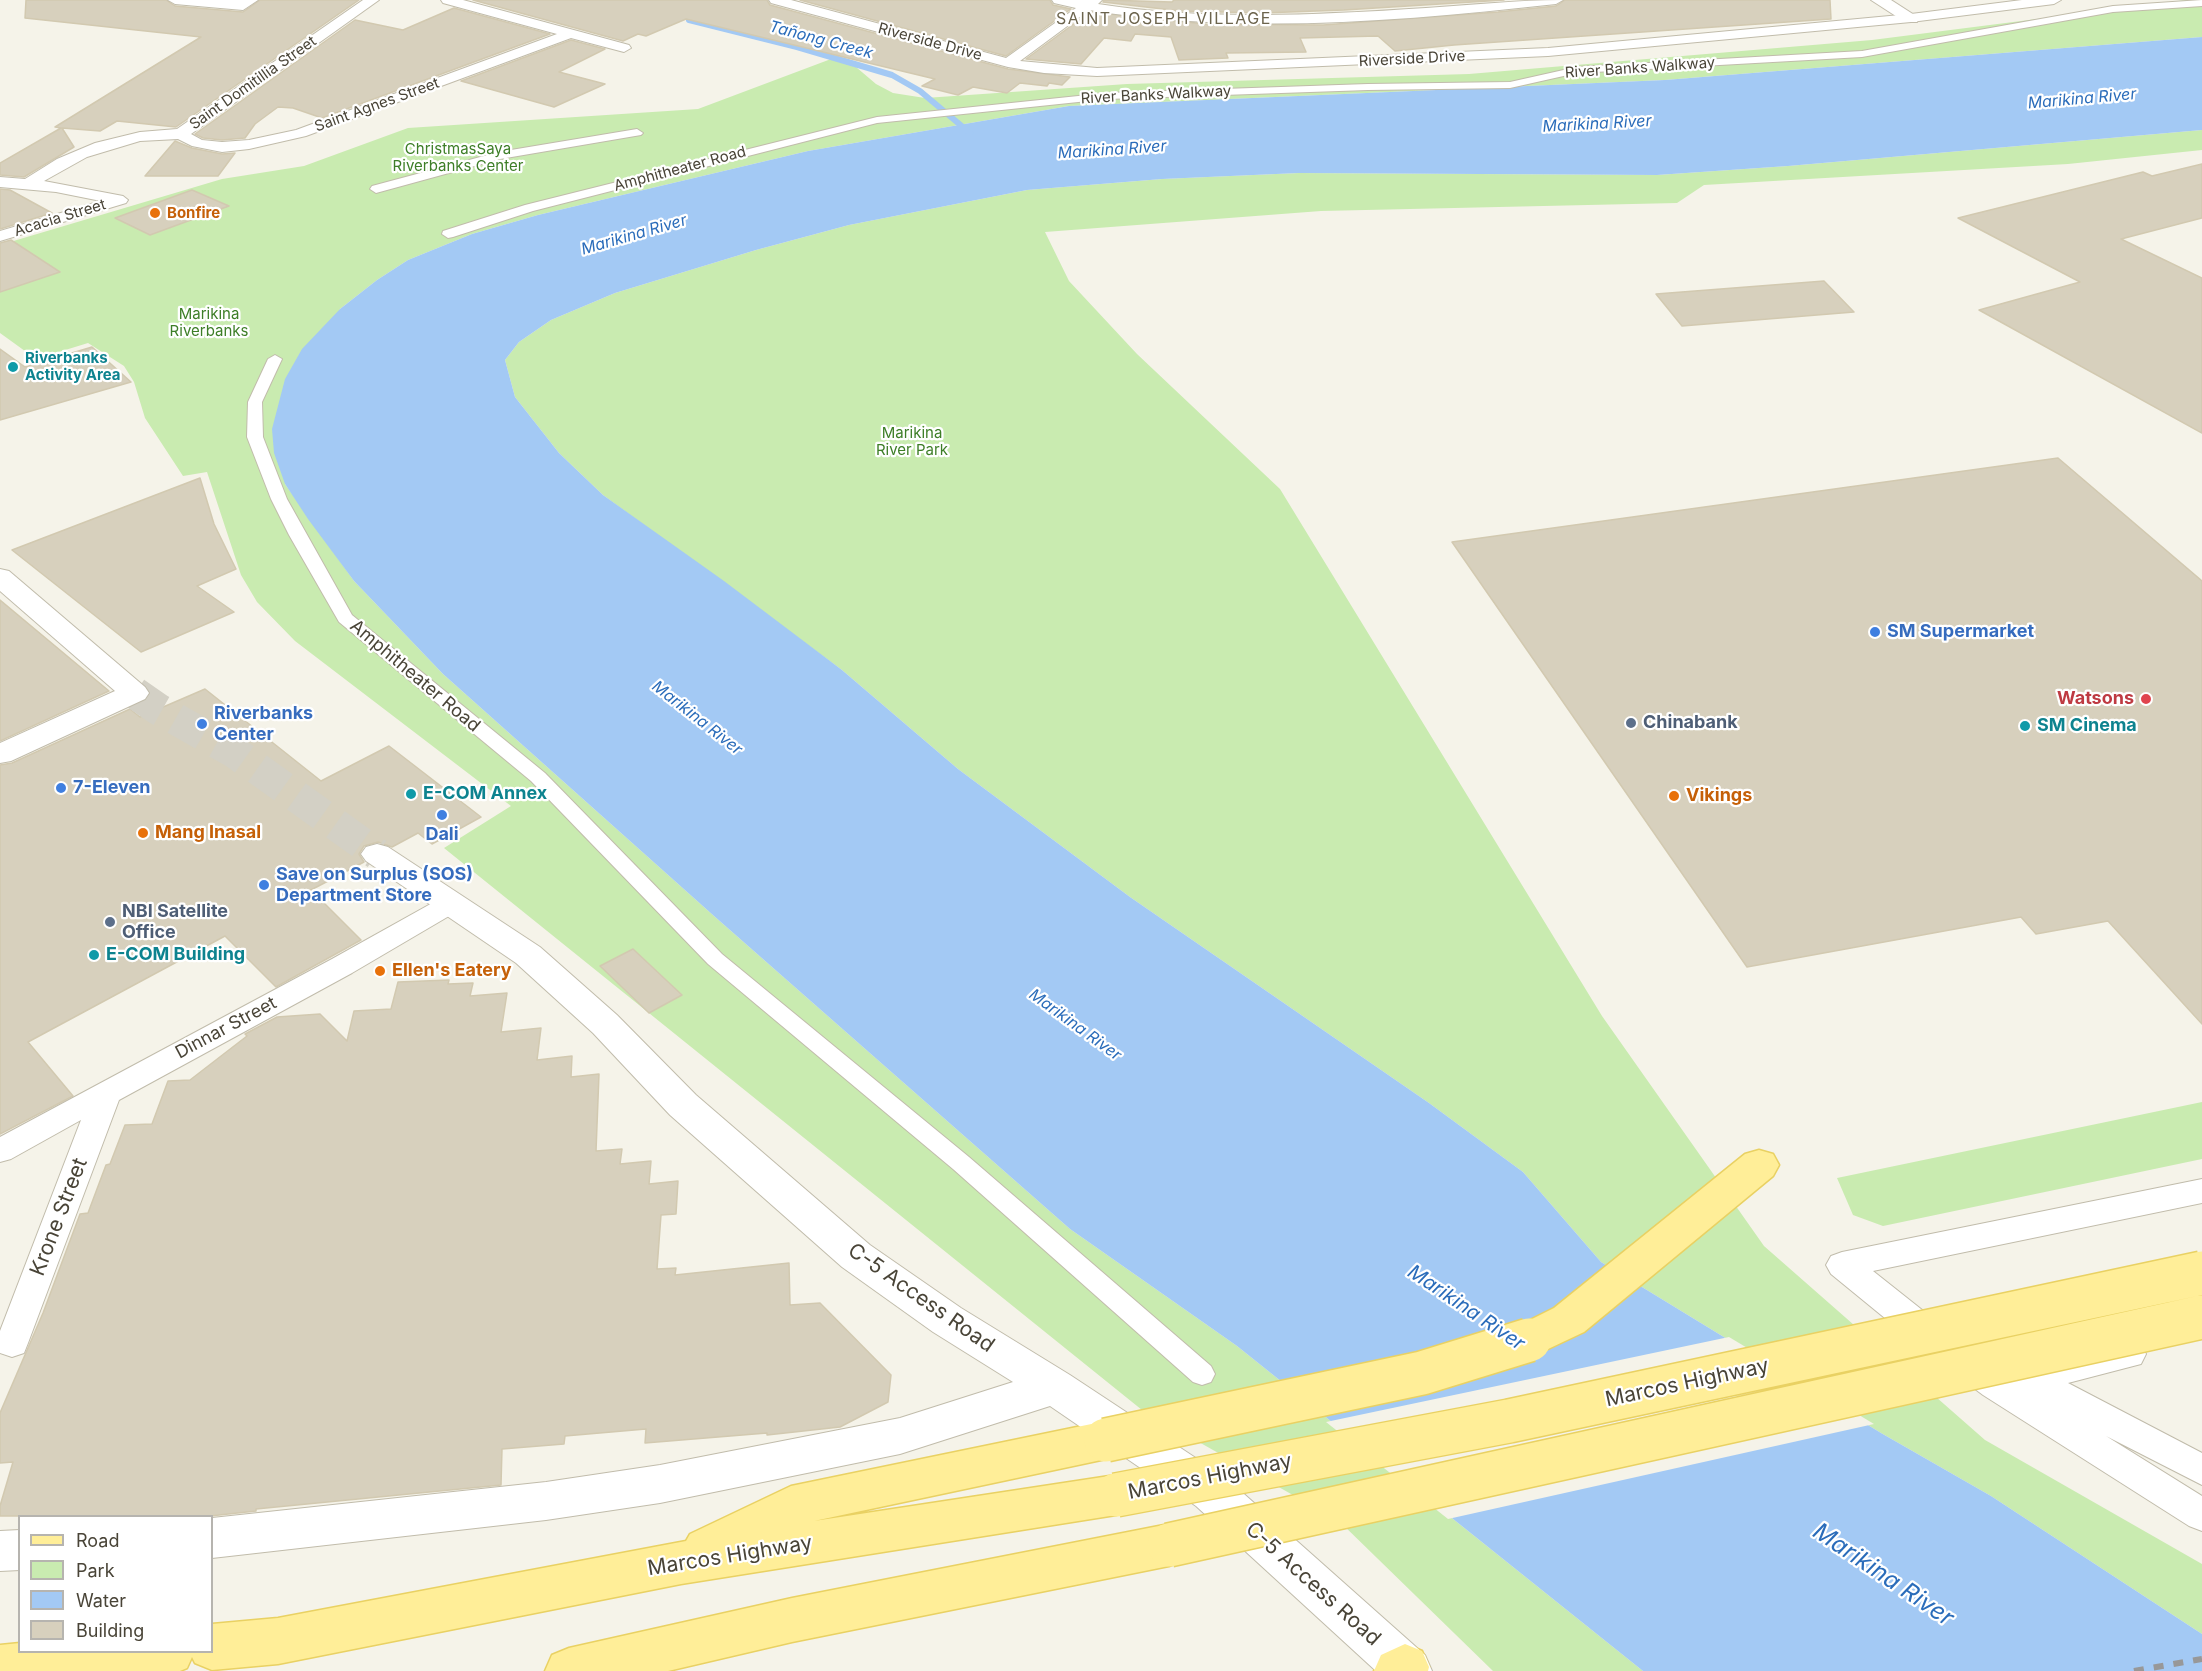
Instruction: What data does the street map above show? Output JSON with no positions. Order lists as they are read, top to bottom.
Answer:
{
  "streets": {
    "main road": ["Marcos Highway"],
    "street": [
      "Riverside Drive",
      "River Banks Walkway",
      "Saint Domitillia Street",
      "Saint Agnes Street",
      "Amphitheater Road",
      "Acacia Street",
      "Dinnar Street",
      "Krone Street",
      "C-5 Access Road"
    ]
  },
  "crossings": [
    ["River Banks Walkway", "Amphitheater Road"],
    ["Saint Domitillia Street", "Saint Agnes Street"],
    ["Saint Domitillia Street", "Acacia Street"],
    ["Dinnar Street", "Krone Street"],
    ["Dinnar Street", "C-5 Access Road"]
  ],
  "districts": ["SAINT JOSEPH VILLAGE"],
  "water": ["Tañong Creek", "Marikina River"],
  "parks": ["ChristmasSaya Riverbanks Center", "Marikina Riverbanks", "Marikina River Park"],
  "places": [
    "Bonfire",
    "Riverbanks Activity Area",
    "SM Supermarket",
    "Watsons",
    "Chinabank",
    "Riverbanks Center",
    "SM Cinema",
    "7-Eleven",
    "E-COM Annex",
    "Vikings",
    "Dali",
    "Mang Inasal",
    "Save on Surplus (SOS) Department Store",
    "NBI Satellite Office",
    "E-COM Building",
    "Ellen's Eatery"
  ],
  "legend": [
    "Road",
    "Park",
    "Water",
    "Building"
  ]
}
